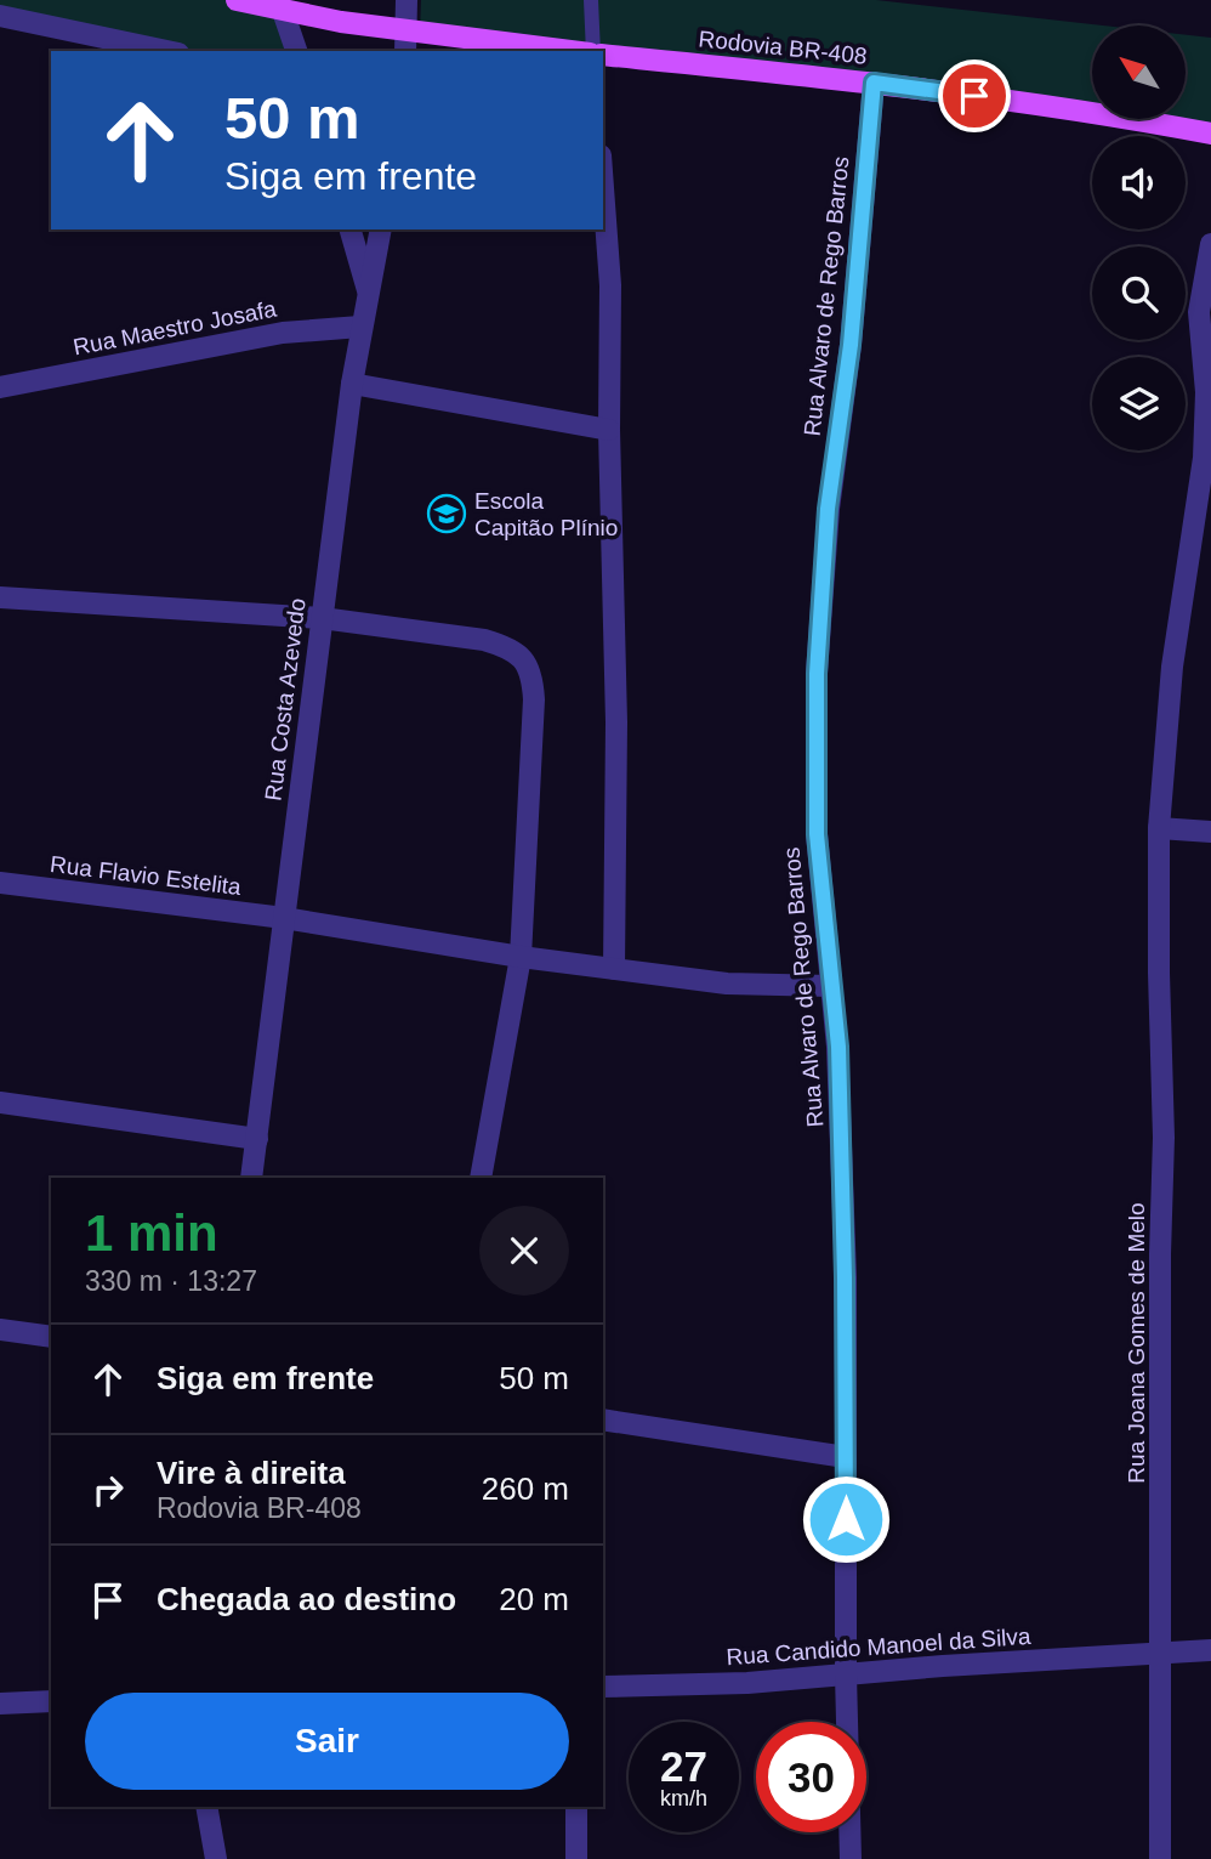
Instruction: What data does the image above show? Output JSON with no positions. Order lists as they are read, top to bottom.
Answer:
{
  "streets": {
    "main road": ["Rodovia BR-408"],
    "street": [
      "Rua Alvaro de Rego Barros",
      "Rua Maestro Josafa",
      "Rua Costa Azevedo",
      "Rua Flavio Estelita",
      "Rua Joana Gomes de Melo",
      "Rua Candido Manoel da Silva"
    ]
  },
  "crossings": [
    ["Rodovia BR-408", "Rua Alvaro de Rego Barros"],
    ["Rua Alvaro de Rego Barros", "Rua Flavio Estelita"],
    ["Rua Alvaro de Rego Barros", "Rua Candido Manoel da Silva"],
    ["Rua Maestro Josafa", "Rua Costa Azevedo"],
    ["Rua Costa Azevedo", "Rua Flavio Estelita"],
    ["Rua Joana Gomes de Melo", "Rua Candido Manoel da Silva"]
  ],
  "places": {
    "school or university": ["Escola Capitão Plínio"]
  },
  "north": "top left",
  "page": {
    "turn": ["50 m", "Siga em frente"],
    "heading": ["1 min", "330 m · 13:27"],
    "list": [
      {
        "name": "Siga em frente",
        "value": "50 m"
      },
      {
        "name": "Vire à direita",
        "note": "Rodovia BR-408",
        "value": "260 m"
      },
      {
        "name": "Chegada ao destino",
        "value": "20 m"
      }
    ],
    "buttons": "Sair",
    "speed": "27 km/h",
    "limit": "30"
  }
}
